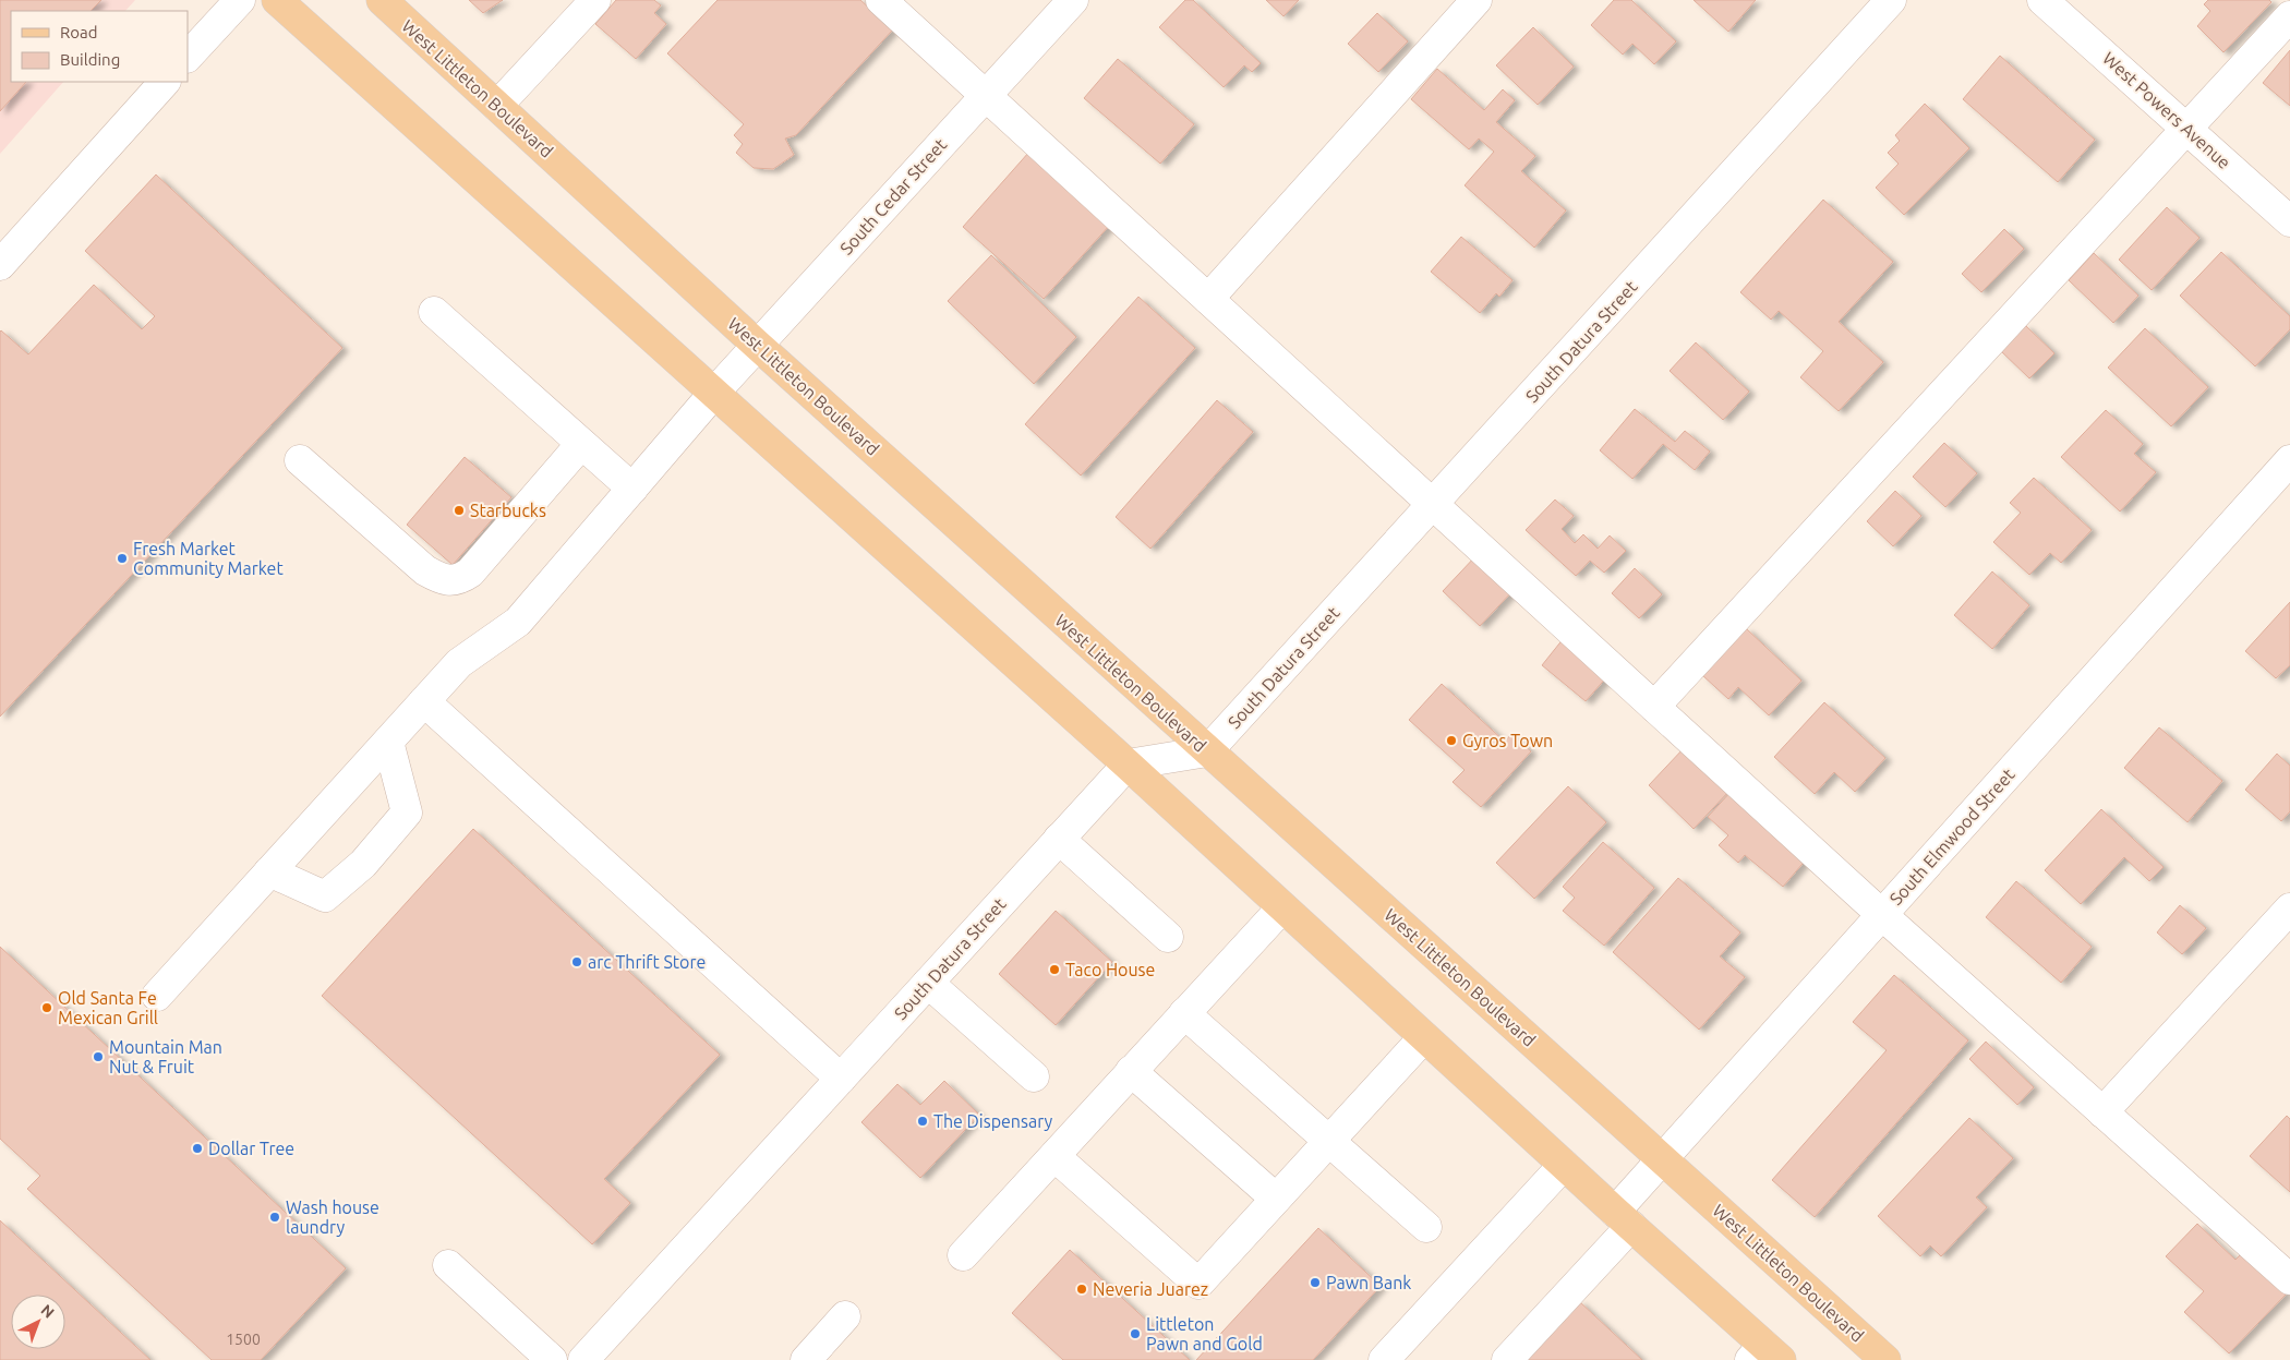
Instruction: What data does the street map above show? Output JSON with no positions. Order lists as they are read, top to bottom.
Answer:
{
  "streets": {
    "main road": ["West Littleton Boulevard"],
    "street": [
      "West Powers Avenue",
      "South Cedar Street",
      "South Datura Street",
      "South Elmwood Street"
    ]
  },
  "crossings": [
    ["West Littleton Boulevard", "South Cedar Street"],
    ["West Littleton Boulevard", "South Datura Street"],
    ["West Littleton Boulevard", "South Elmwood Street"]
  ],
  "places": [
    "Starbucks",
    "Fresh Market Community Market",
    "Gyros Town",
    "arc Thrift Store",
    "Taco House",
    "Old Santa Fe Mexican Grill",
    "Mountain Man Nut & Fruit",
    "The Dispensary",
    "Dollar Tree",
    "Wash house laundry",
    "Pawn Bank",
    "Neveria Juarez",
    "Littleton Pawn and Gold"
  ],
  "house_numbers": ["1500"],
  "legend": ["Road", "Building"],
  "north": "top right"
}
